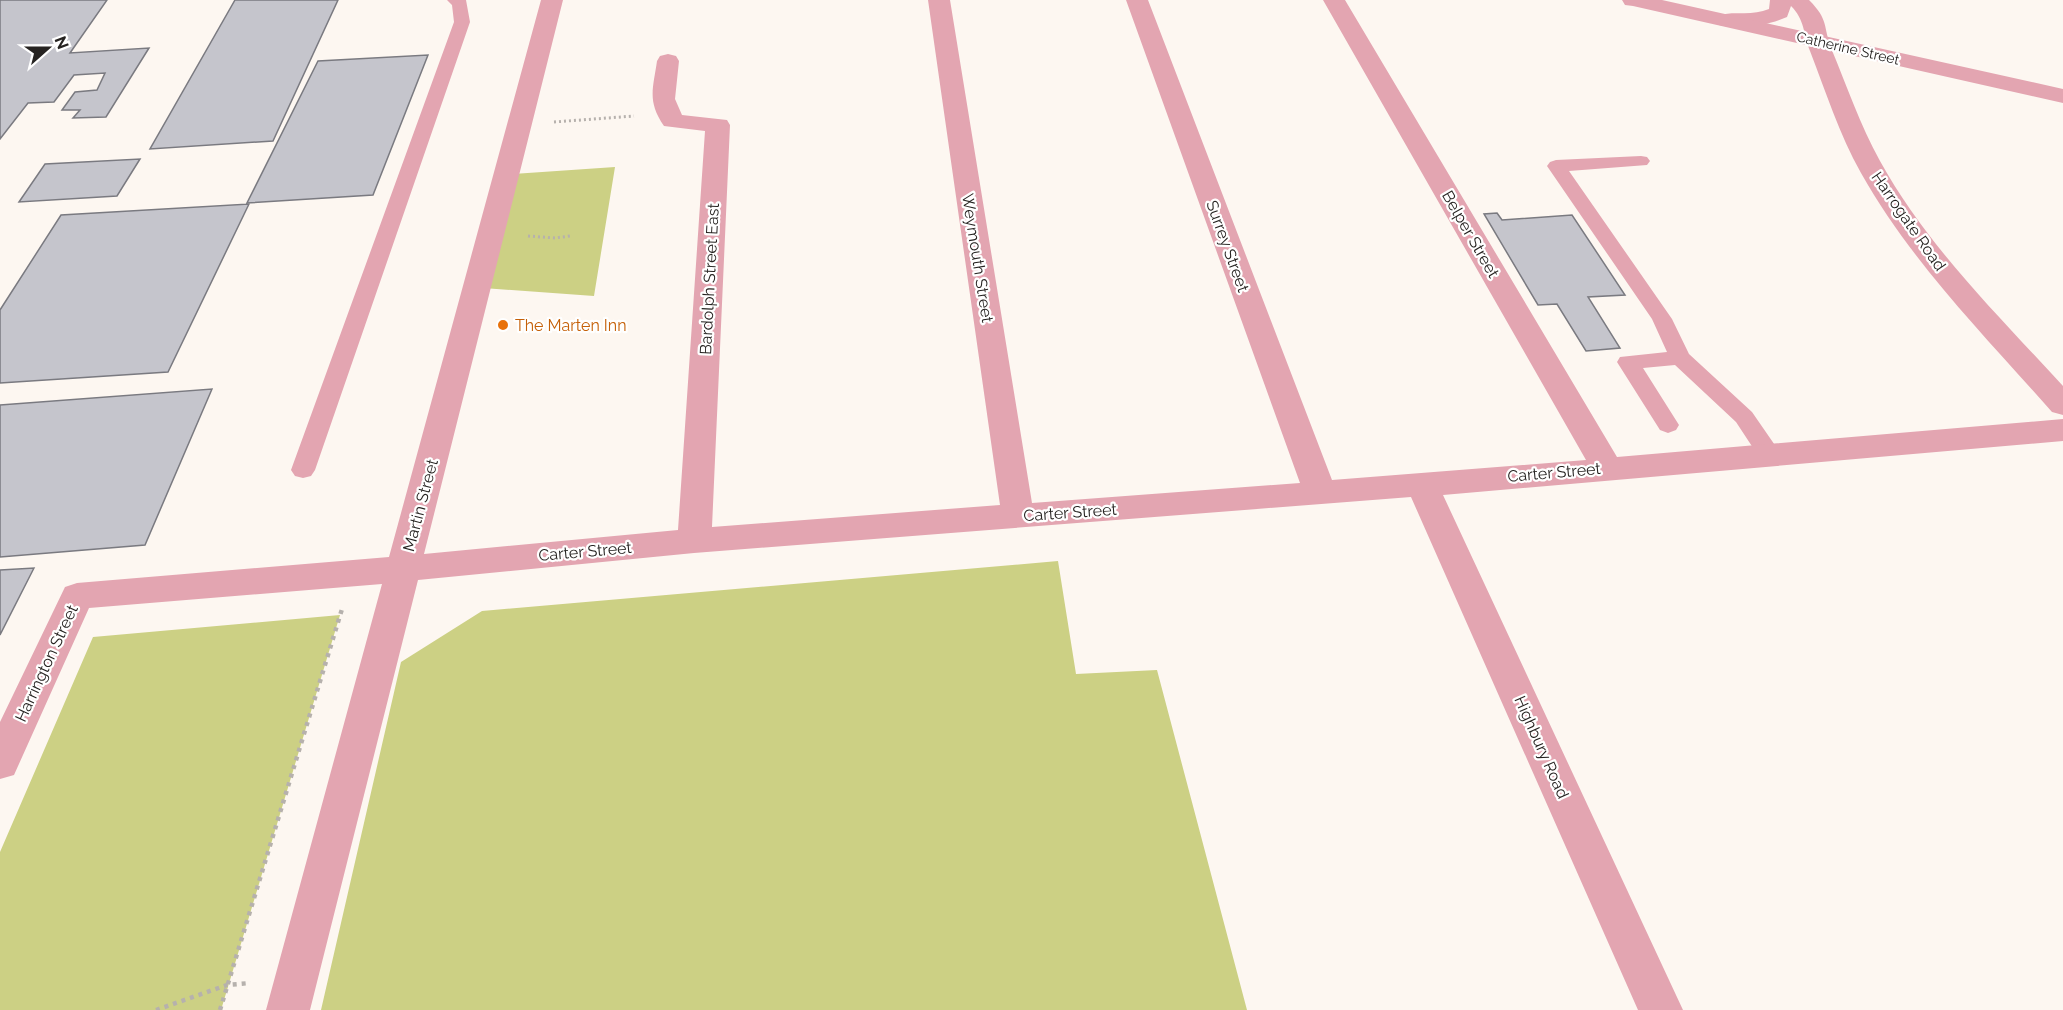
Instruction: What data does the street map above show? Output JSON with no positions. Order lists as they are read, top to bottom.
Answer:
{
  "streets": {
    "street": [
      "Catherine Street",
      "Harrogate Road",
      "Belper Street",
      "Surrey Street",
      "Weymouth Street",
      "Bardolph Street East",
      "Carter Street",
      "Martin Street",
      "Harrington Street",
      "Highbury Road"
    ]
  },
  "crossings": [
    ["Catherine Street", "Harrogate Road"],
    ["Belper Street", "Carter Street"],
    ["Surrey Street", "Carter Street"],
    ["Weymouth Street", "Carter Street"],
    ["Bardolph Street East", "Carter Street"],
    ["Carter Street", "Martin Street"],
    ["Carter Street", "Harrington Street"],
    ["Carter Street", "Highbury Road"]
  ],
  "places": ["The Marten Inn"],
  "north": "right"
}
